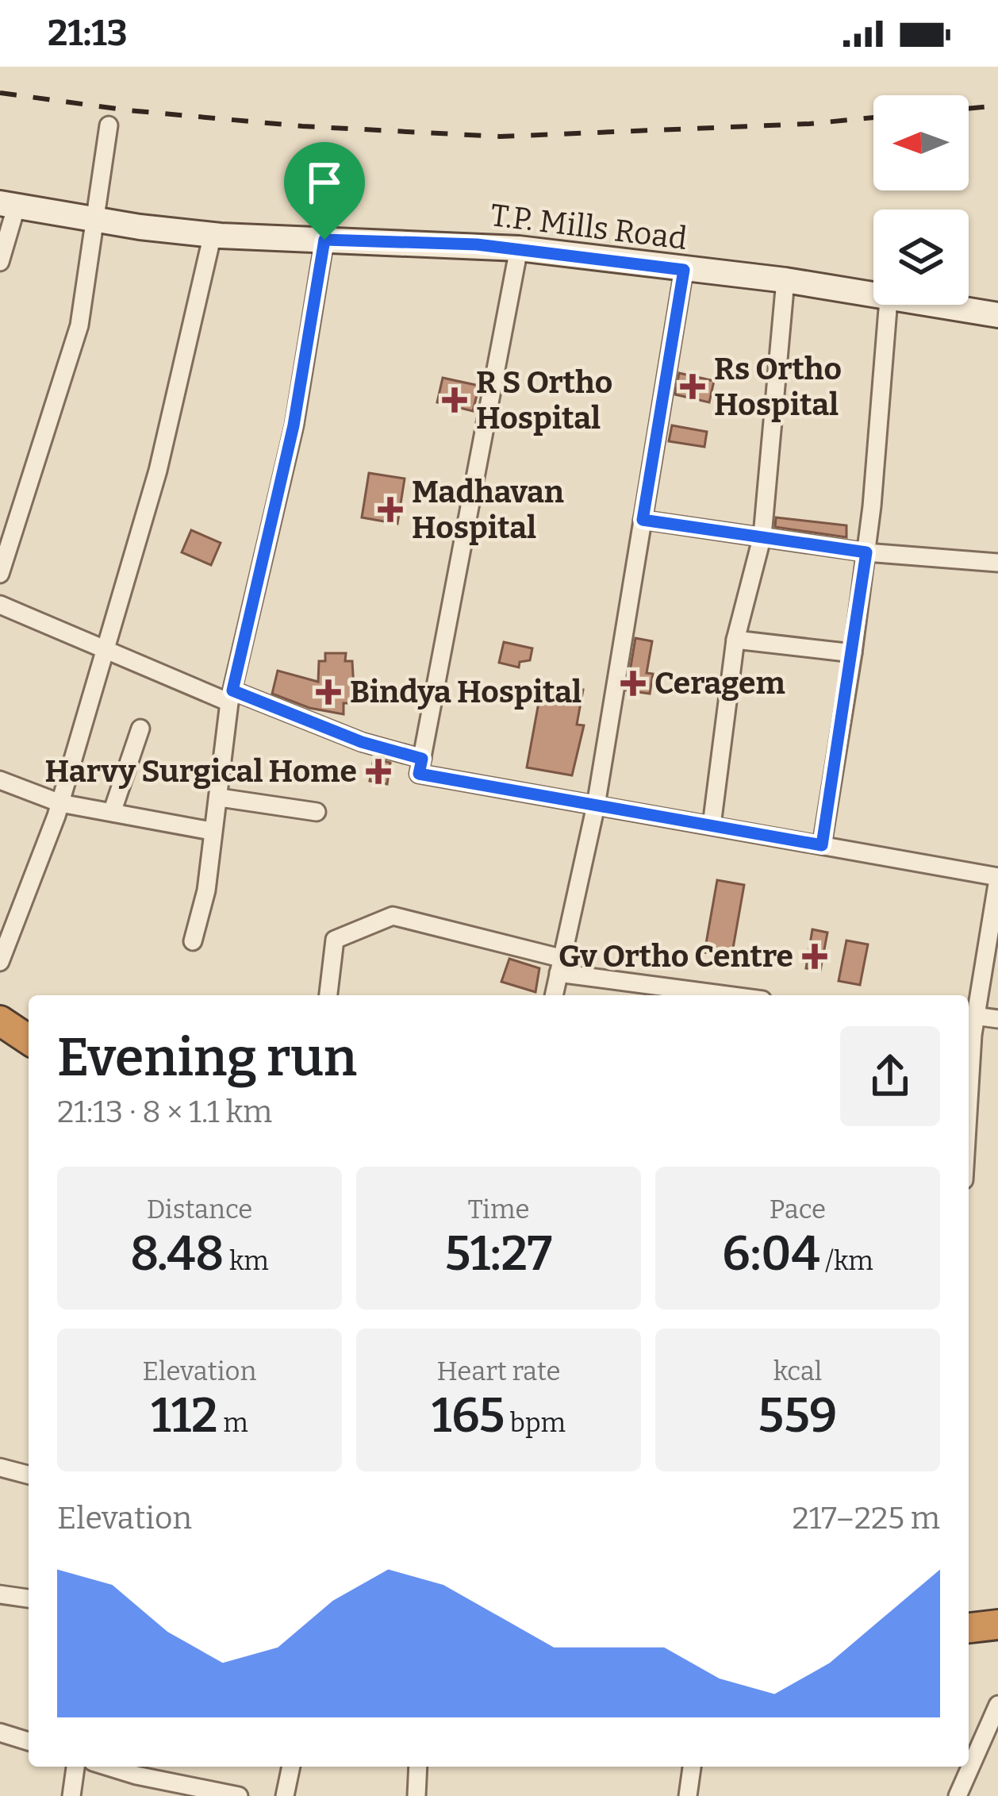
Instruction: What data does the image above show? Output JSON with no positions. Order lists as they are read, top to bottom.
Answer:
{
  "streets": {
    "main road": ["T.P. Mills Road"]
  },
  "places": {
    "health": [
      "Rs Ortho Hospital",
      "R S Ortho Hospital",
      "Madhavan Hospital",
      "Ceragem",
      "Bindya Hospital",
      "Harvy Surgical Home",
      "Gv Ortho Centre"
    ]
  },
  "north": "left",
  "page": {
    "status": "21:13",
    "heading": ["Evening run", "21:13 · 8 × 1.1 km"],
    "stats": [
      ["Distance", "8.48 km"],
      ["Time", "51:27"],
      ["Pace", "6:04 /km"],
      ["Elevation", "112 m"],
      ["Heart rate", "165 bpm"],
      ["kcal", "559"]
    ],
    "chart": ["Elevation", "217–225 m"]
  }
}
